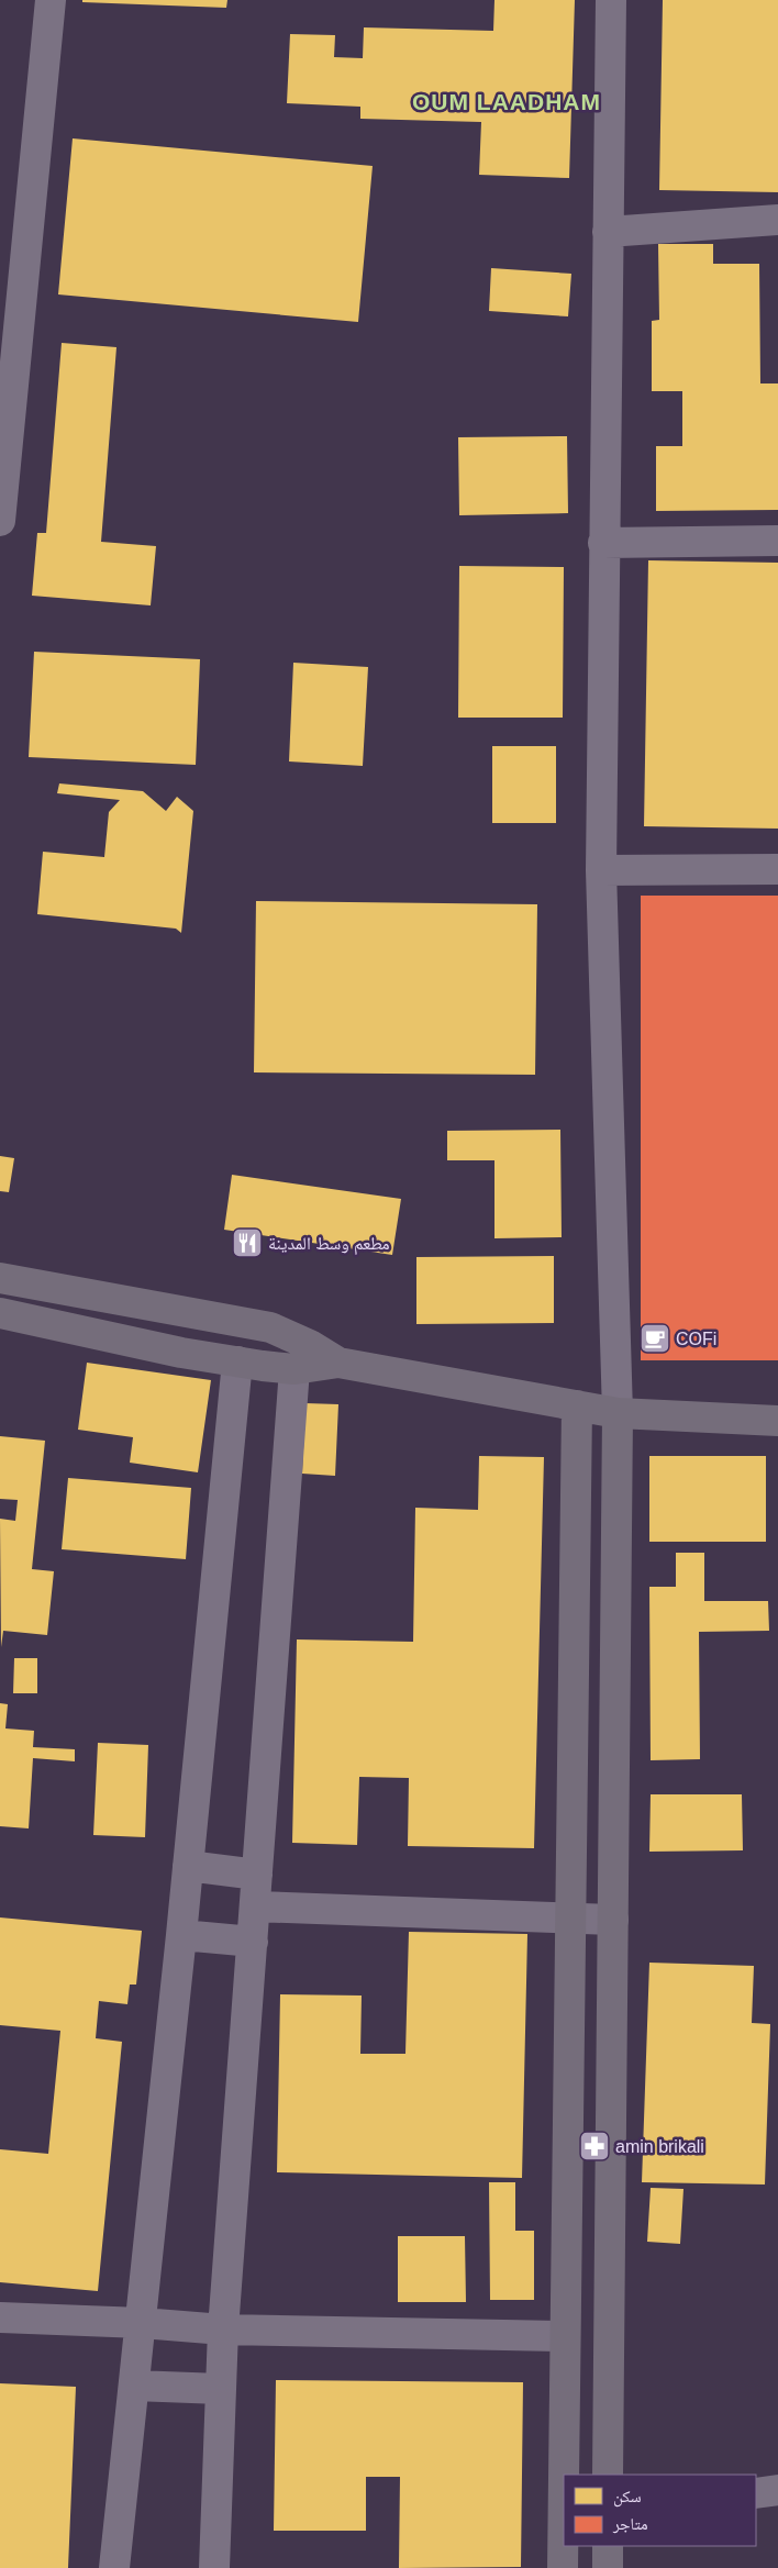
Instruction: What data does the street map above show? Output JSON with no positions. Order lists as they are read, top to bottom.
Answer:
{
  "districts": ["OUM LAADHAM"],
  "places": {
    "restaurant": ["مطعم وسط المدينة"],
    "cafe": ["COFi"],
    "pharmacy": ["amin brikali"]
  },
  "legend": ["سكن", "متاجر"]
}
